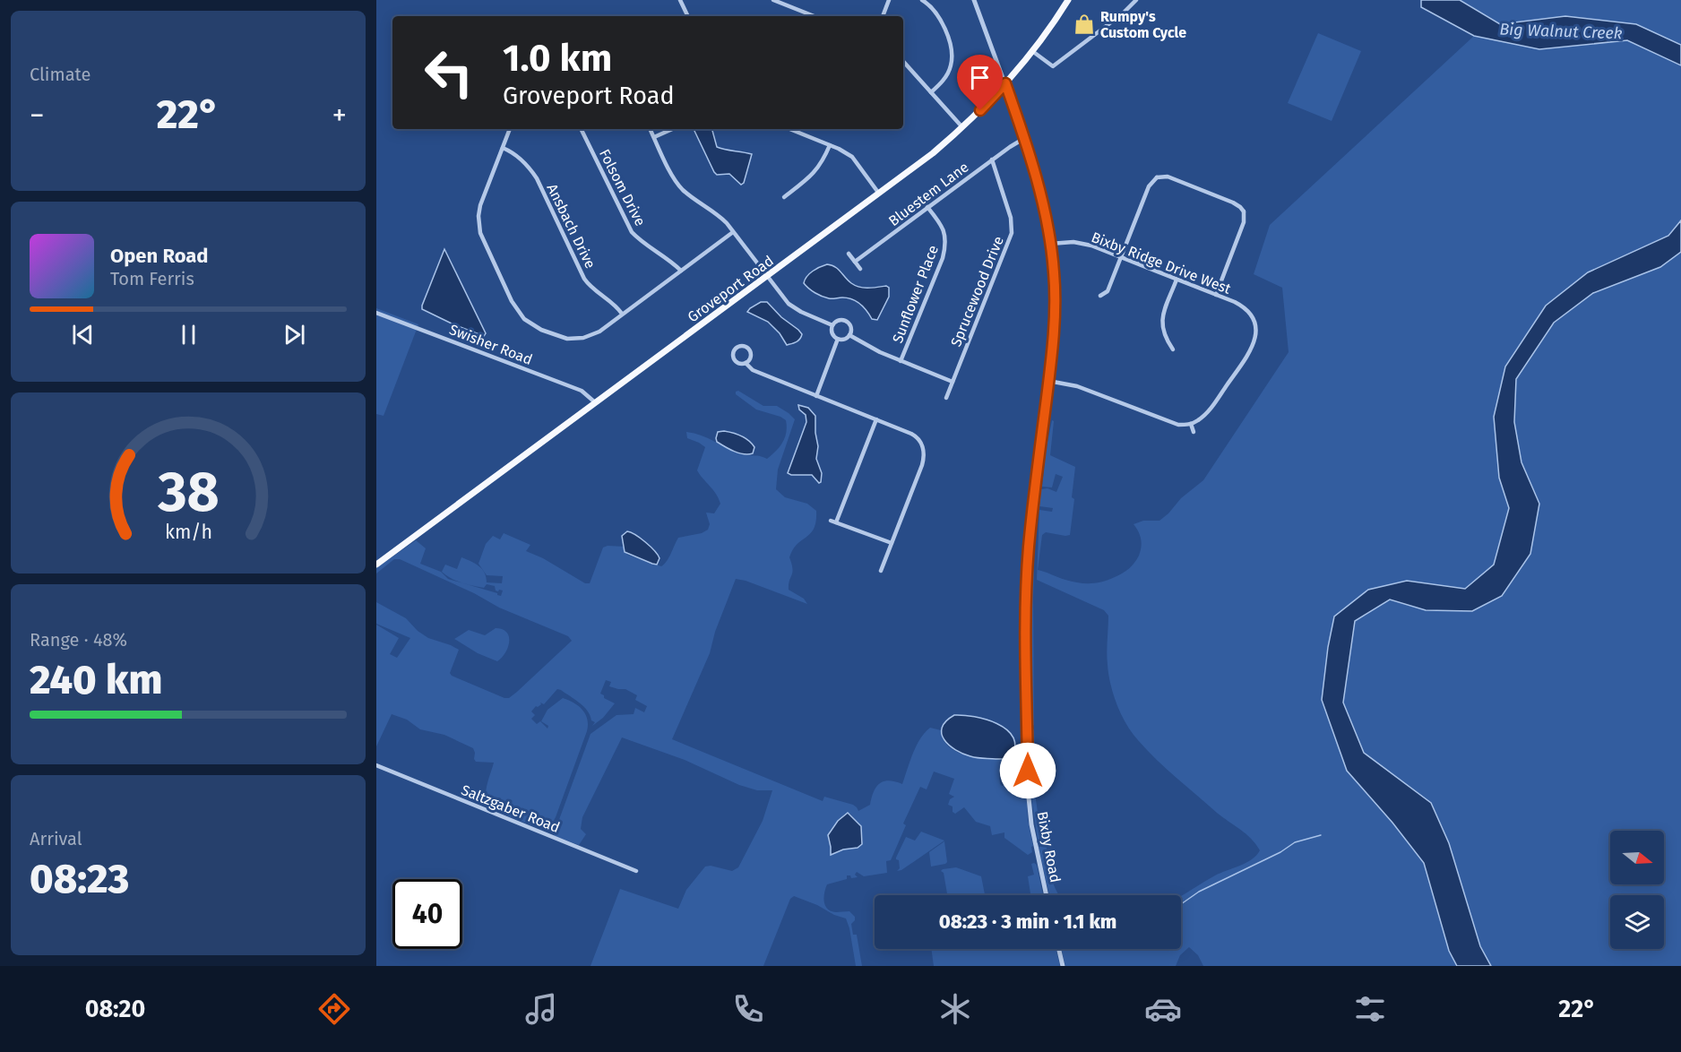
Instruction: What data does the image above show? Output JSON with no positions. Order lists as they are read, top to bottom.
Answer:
{
  "streets": {
    "main road": ["Groveport Road"],
    "street": [
      "Folsom Drive",
      "Bluestem Lane",
      "Ansbach Drive",
      "Bixby Ridge Drive West",
      "Sprucewood Drive",
      "Sunflower Place",
      "Swisher Road",
      "Saltzgaber Road",
      "Bixby Road"
    ]
  },
  "crossings": [
    ["Bluestem Lane", "Sprucewood Drive"],
    ["Bluestem Lane", "Sunflower Place"],
    ["Bluestem Lane", "Bixby Road"],
    ["Bixby Ridge Drive West", "Bixby Road"],
    ["Groveport Road", "Swisher Road"],
    ["Groveport Road", "Bixby Road"]
  ],
  "water": ["Big Walnut Creek"],
  "places": {
    "shop": ["Rumpy's Custom Cycle"]
  },
  "north": "right",
  "page": {
    "tile": [
      "Climate",
      ["Range · 48%", "240 km"],
      ["Arrival", "08:23"]
    ],
    "turn": ["1.0 km", "Groveport Road"],
    "heat": ["−", "22°", "+"],
    "song": ["Open Road", "Tom Ferris"],
    "limit": "40",
    "trip": "08:23 · 3 min · 1.1 km",
    "tabs": ["08:20", "22°"],
    "gauge": ["38", "km/h"]
  }
}
